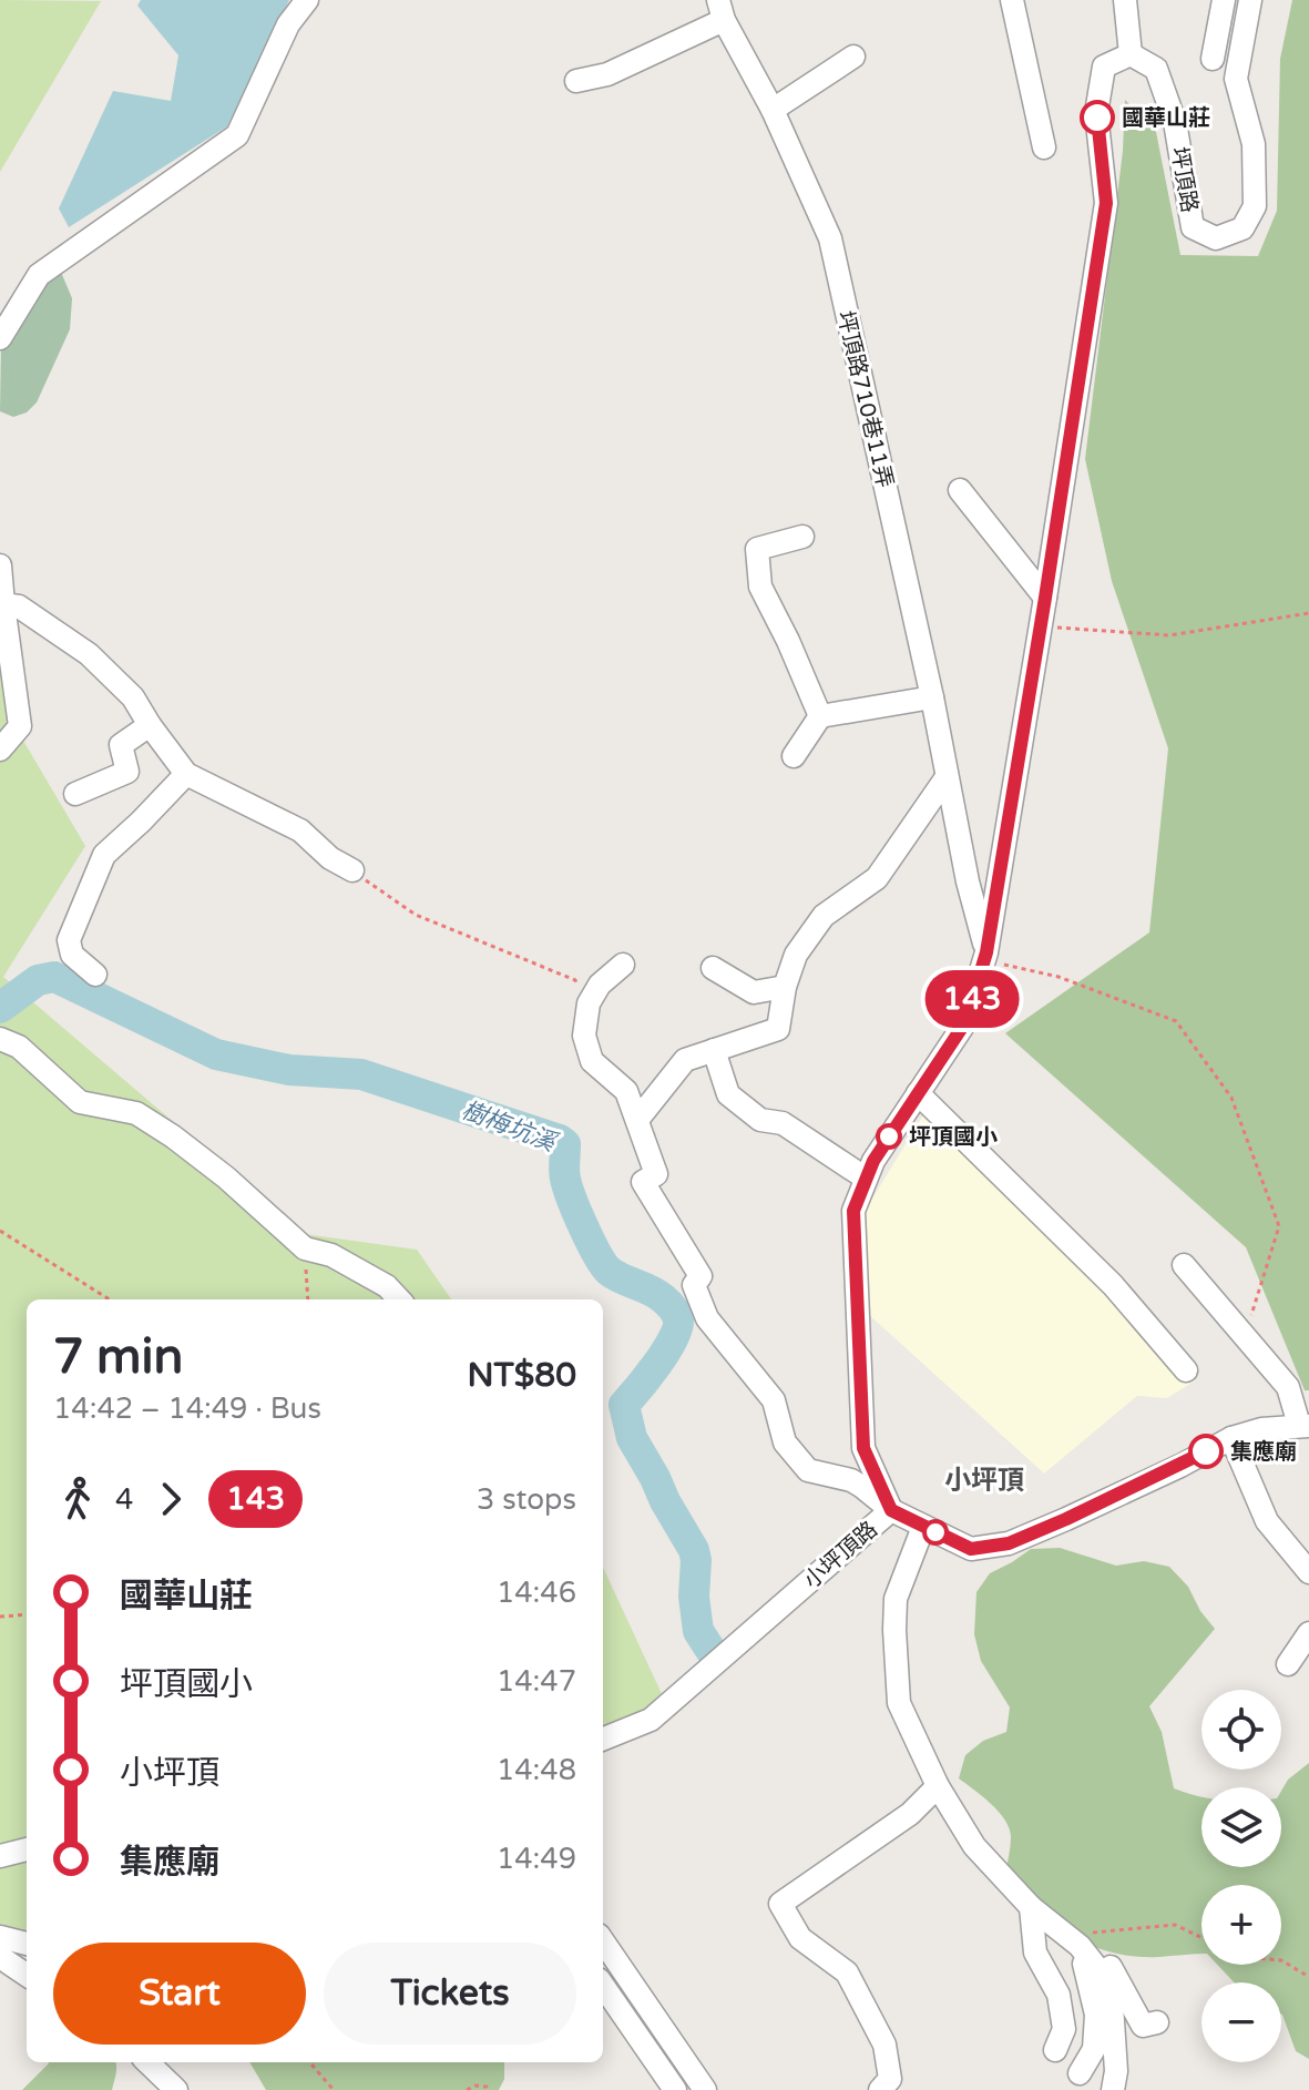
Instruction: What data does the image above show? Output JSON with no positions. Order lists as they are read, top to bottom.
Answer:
{
  "streets": {
    "street": ["坪頂路", "坪頂路710巷11弄", "小坪頂路"]
  },
  "districts": ["小坪頂"],
  "water": ["樹梅坑溪"],
  "places": ["國華山莊", "坪頂國小", "集應廟"],
  "lines": ["bus line 143"],
  "page": {
    "on_map": "143",
    "heading": ["7 min", "14:42 – 14:49 · Bus", "NT$80"],
    "legs": ["4", "143", "3 stops"],
    "list": [
      {
        "name": "國華山莊",
        "value": "14:46"
      },
      {
        "name": "坪頂國小",
        "value": "14:47"
      },
      {
        "name": "小坪頂",
        "value": "14:48"
      },
      {
        "name": "集應廟",
        "value": "14:49"
      }
    ],
    "map_buttons": ["+", "−"],
    "buttons": ["Start", "Tickets"]
  }
}
